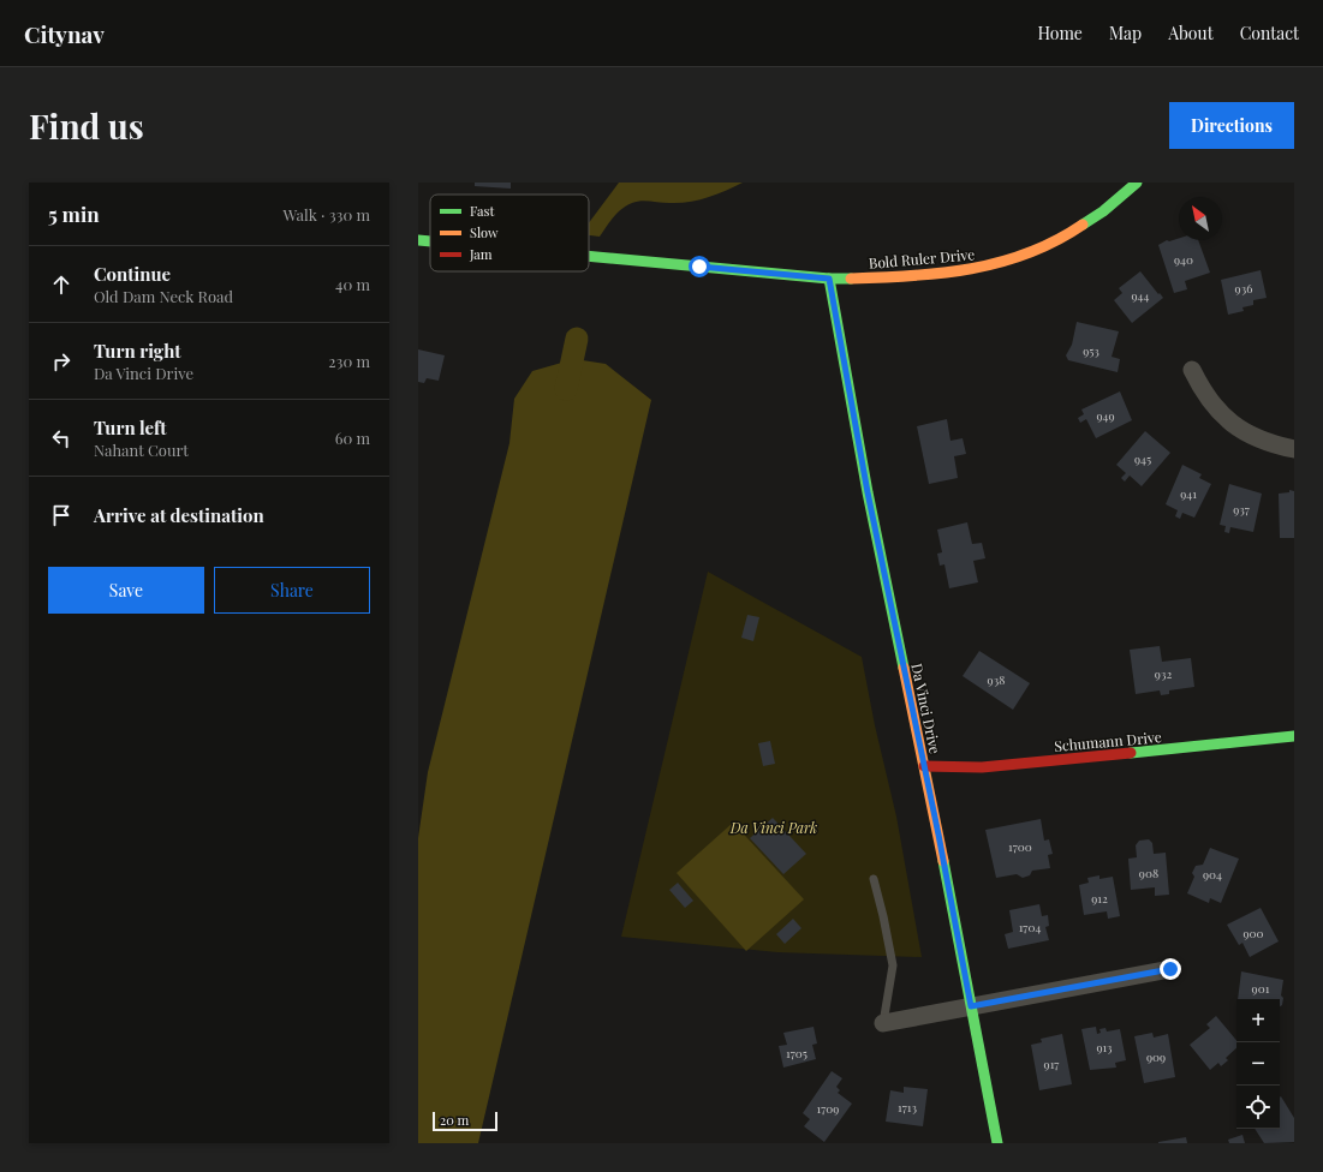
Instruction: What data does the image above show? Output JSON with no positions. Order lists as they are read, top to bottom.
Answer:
{
  "streets": {
    "street": ["Bold Ruler Drive", "Da Vinci Drive", "Schumann Drive"]
  },
  "crossings": [
    ["Bold Ruler Drive", "Da Vinci Drive"],
    ["Da Vinci Drive", "Schumann Drive"]
  ],
  "parks": ["Da Vinci Park"],
  "house_numbers": [
    "940",
    "936",
    "944",
    "953",
    "949",
    "945",
    "941",
    "937",
    "932",
    "938",
    "1700",
    "908",
    "904",
    "912",
    "1704",
    "900",
    "901",
    "913",
    "1705",
    "909",
    "917",
    "1713",
    "1709"
  ],
  "legend": ["Fast", "Slow", "Jam"],
  "scale_bar": "20 m",
  "north": "top left",
  "page": {
    "header": "Citynav",
    "nav": [
      "Home",
      "Map",
      "About",
      "Contact"
    ],
    "buttons": [
      "Directions",
      ["Save", "Share"]
    ],
    "title": "Find us",
    "heading": ["5 min", "Walk · 330 m"],
    "list": [
      ["Continue", "Old Dam Neck Road", "40 m"],
      ["Turn right", "Da Vinci Drive", "230 m"],
      ["Turn left", "Nahant Court", "60 m"],
      "Arrive at destination"
    ],
    "map_buttons": ["+", "−"],
    "scale": "20 m"
  }
}
